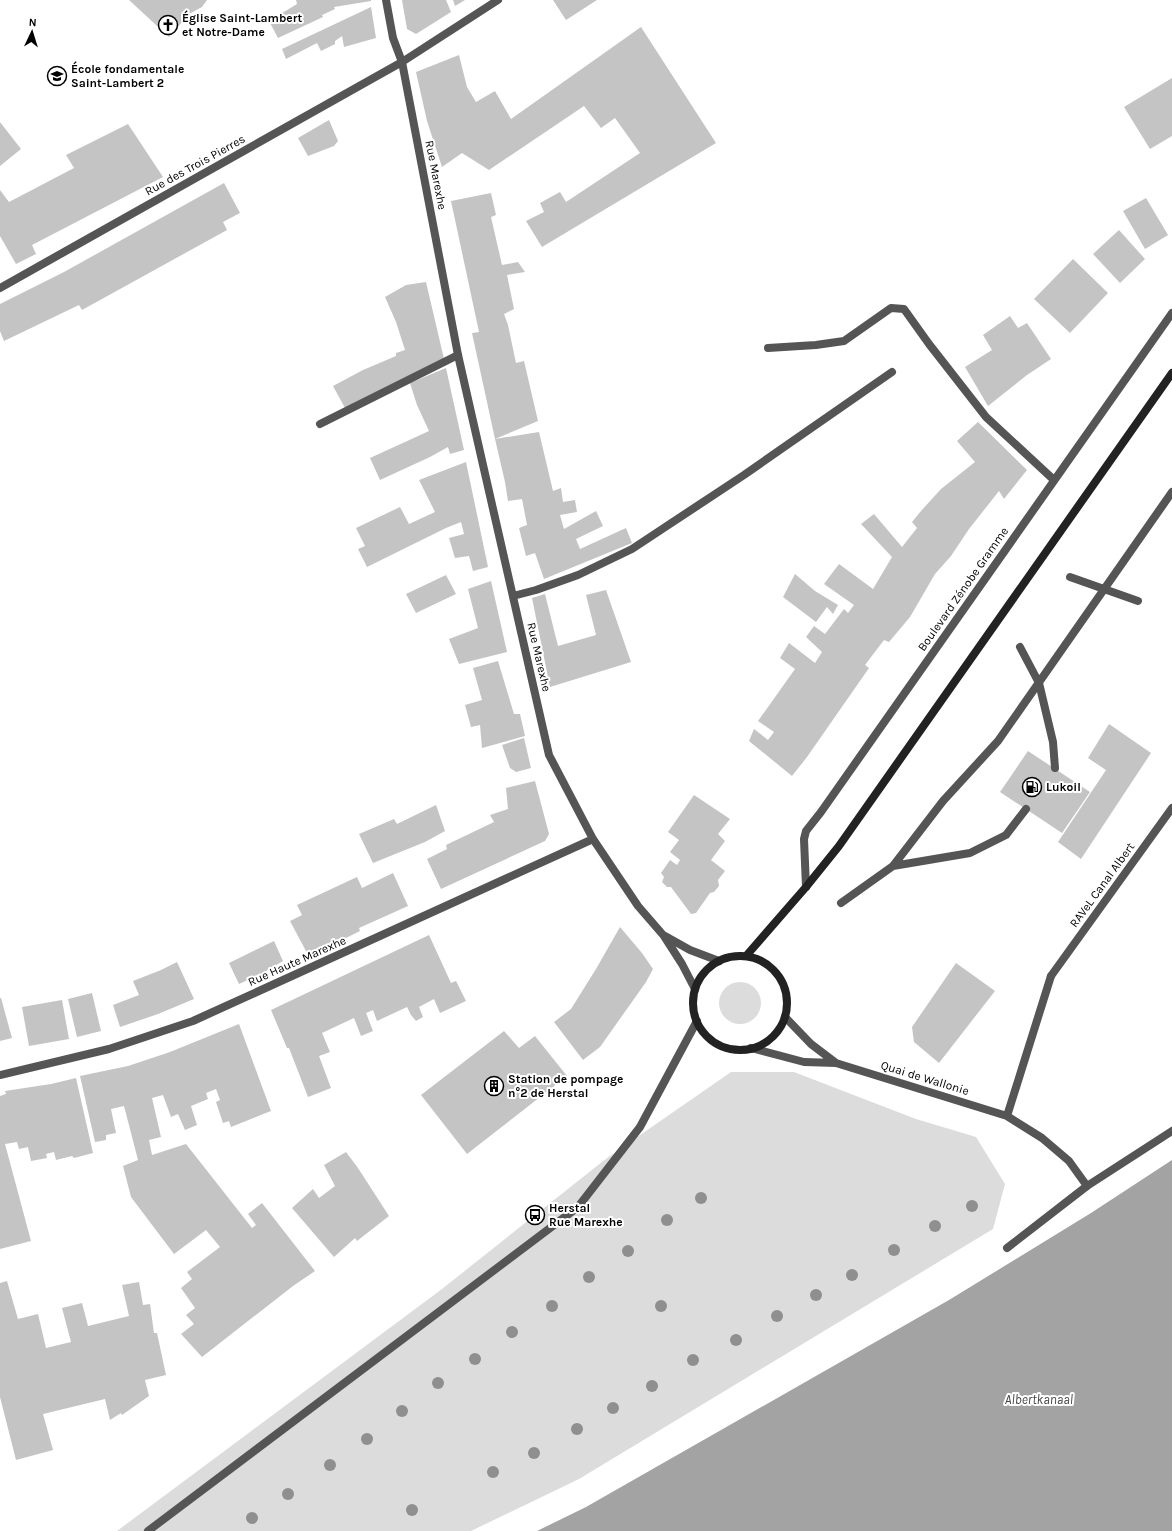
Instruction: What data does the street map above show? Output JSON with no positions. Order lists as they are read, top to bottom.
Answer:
{
  "streets": {
    "street": [
      "Rue des Trois Pierres",
      "Rue Marexhe",
      "Boulevard Zénobe Gramme",
      "RAVeL Canal Albert",
      "Rue Haute Marexhe",
      "Quai de Wallonie"
    ]
  },
  "crossings": [
    ["Rue des Trois Pierres", "Rue Marexhe"],
    ["Rue Marexhe", "Rue Haute Marexhe"],
    ["Rue Marexhe", "Quai de Wallonie"],
    ["RAVeL Canal Albert", "Quai de Wallonie"]
  ],
  "water": ["Albertkanaal"],
  "places": {
    "church": ["Église Saint-Lambert et Notre-Dame"],
    "school or university": ["École fondamentale Saint-Lambert 2"],
    "fuel station": ["Lukoil"],
    "building": ["Station de pompage n°2 de Herstal"],
    "bus stop": ["Herstal Rue Marexhe"]
  },
  "north": "top"
}
